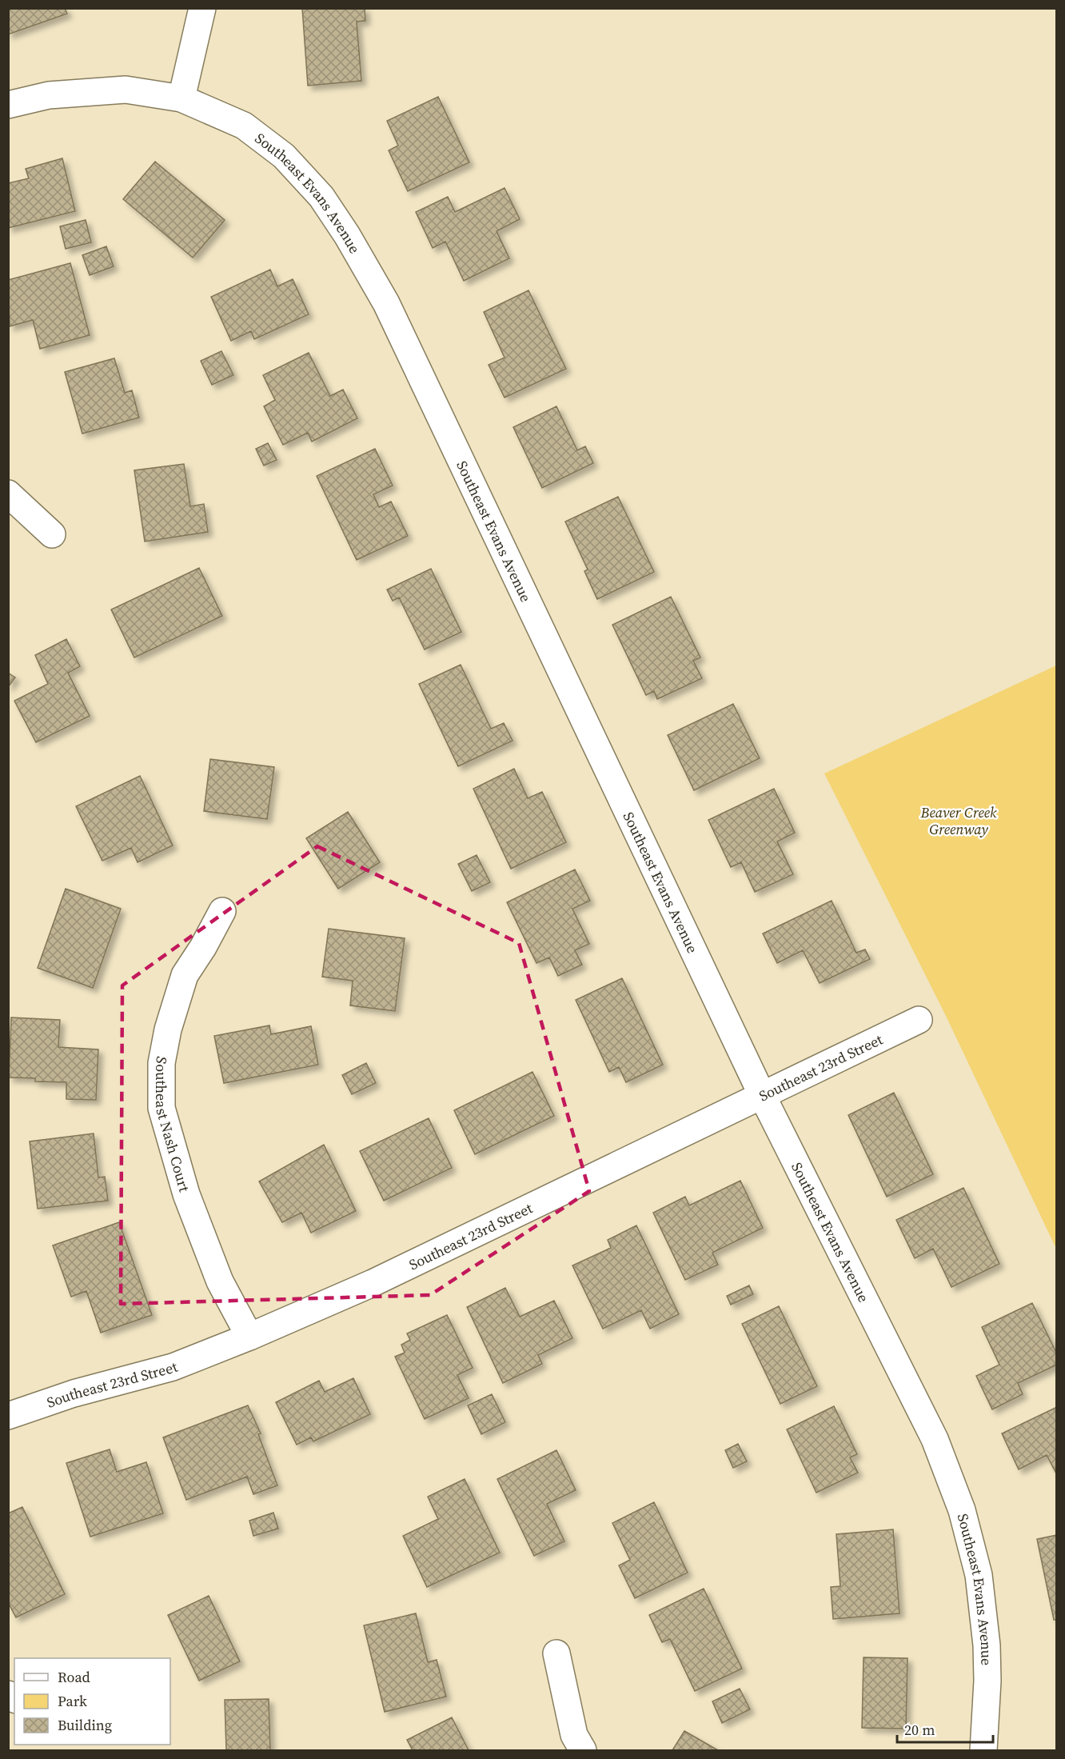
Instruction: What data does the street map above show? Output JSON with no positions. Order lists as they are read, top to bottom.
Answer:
{
  "streets": {
    "street": ["Southeast Evans Avenue", "Southeast 23rd Street", "Southeast Nash Court"]
  },
  "crossings": [
    ["Southeast Evans Avenue", "Southeast 23rd Street"],
    ["Southeast 23rd Street", "Southeast Nash Court"]
  ],
  "parks": ["Beaver Creek Greenway"],
  "legend": ["Road", "Park", "Building"],
  "scale_bar": "20 m"
}
